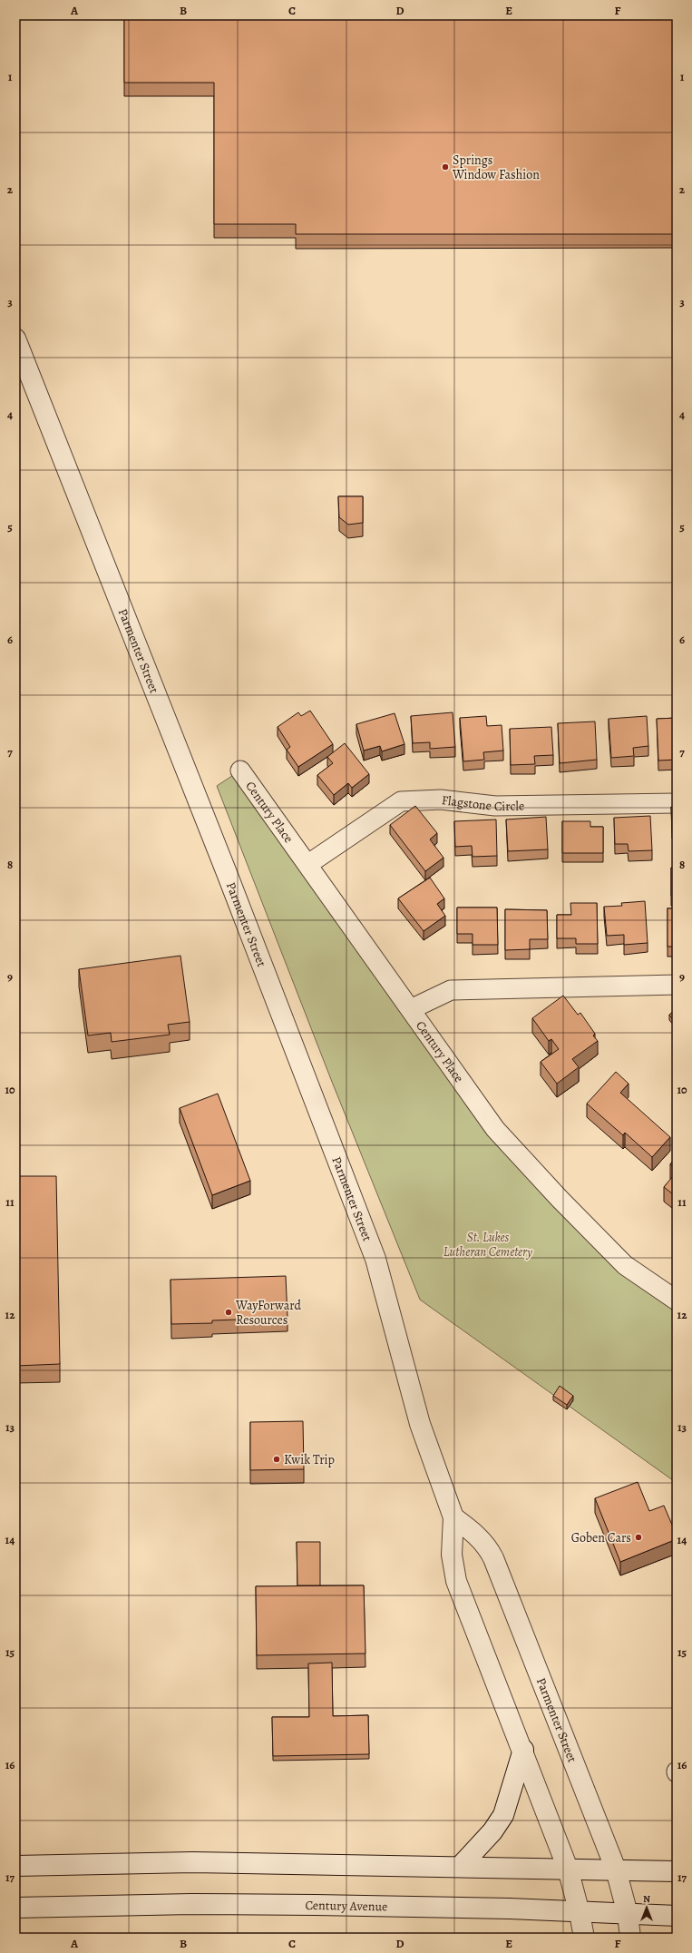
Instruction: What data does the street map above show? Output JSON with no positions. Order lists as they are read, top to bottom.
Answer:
{
  "streets": {
    "street": [
      "Parmenter Street",
      "Flagstone Circle",
      "Century Place",
      "Century Avenue"
    ]
  },
  "crossings": [
    ["Parmenter Street", "Century Avenue"],
    ["Flagstone Circle", "Century Place"]
  ],
  "parks": ["St. Lukes Lutheran Cemetery"],
  "places": [
    "Springs Window Fashion",
    "WayForward Resources",
    "Kwik Trip",
    "Goben Cars"
  ],
  "north": "top",
  "grid": {
    "columns": [
      "A",
      "B",
      "C",
      "D",
      "E",
      "F"
    ],
    "rows": [
      "1",
      "2",
      "3",
      "4",
      "5",
      "6",
      "7",
      "8",
      "9",
      "10",
      "11",
      "12",
      "13",
      "14",
      "15",
      "16",
      "17"
    ]
  }
}
